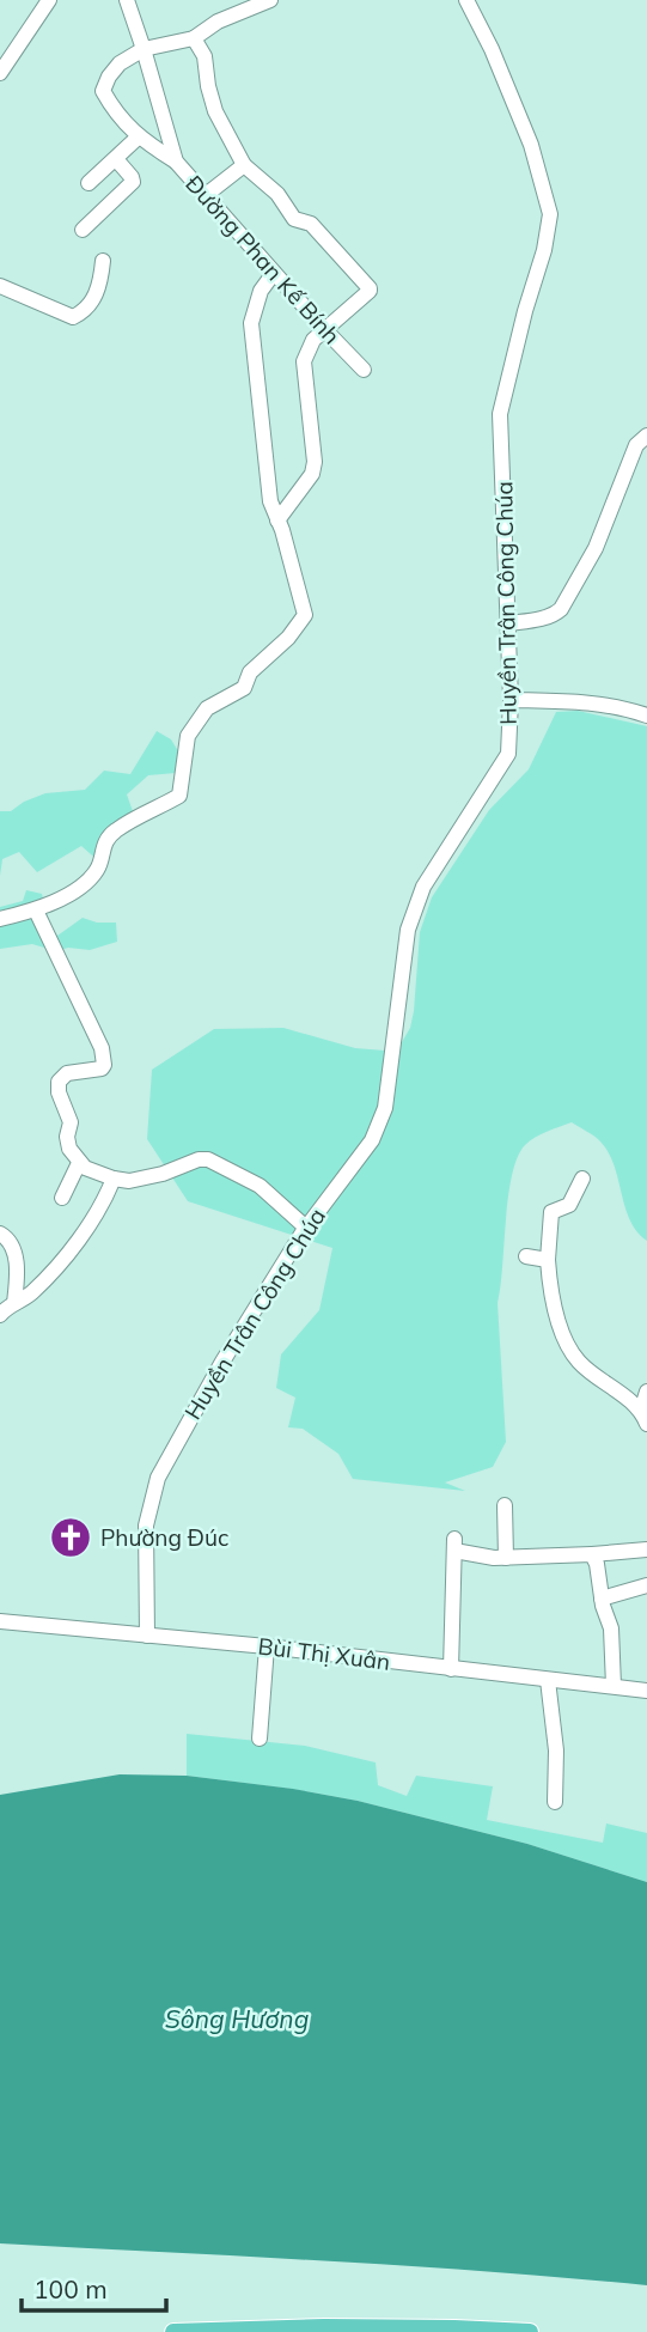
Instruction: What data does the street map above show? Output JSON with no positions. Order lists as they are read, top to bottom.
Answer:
{
  "streets": {
    "street": ["Đường Phan Kế Bính", "Huyền Trân Công Chúa", "Bùi Thị Xuân"]
  },
  "crossings": [
    ["Huyền Trân Công Chúa", "Bùi Thị Xuân"]
  ],
  "water": ["Sông Hương"],
  "places": {
    "church": ["Phường Đúc"]
  },
  "scale_bar": "100 m"
}
